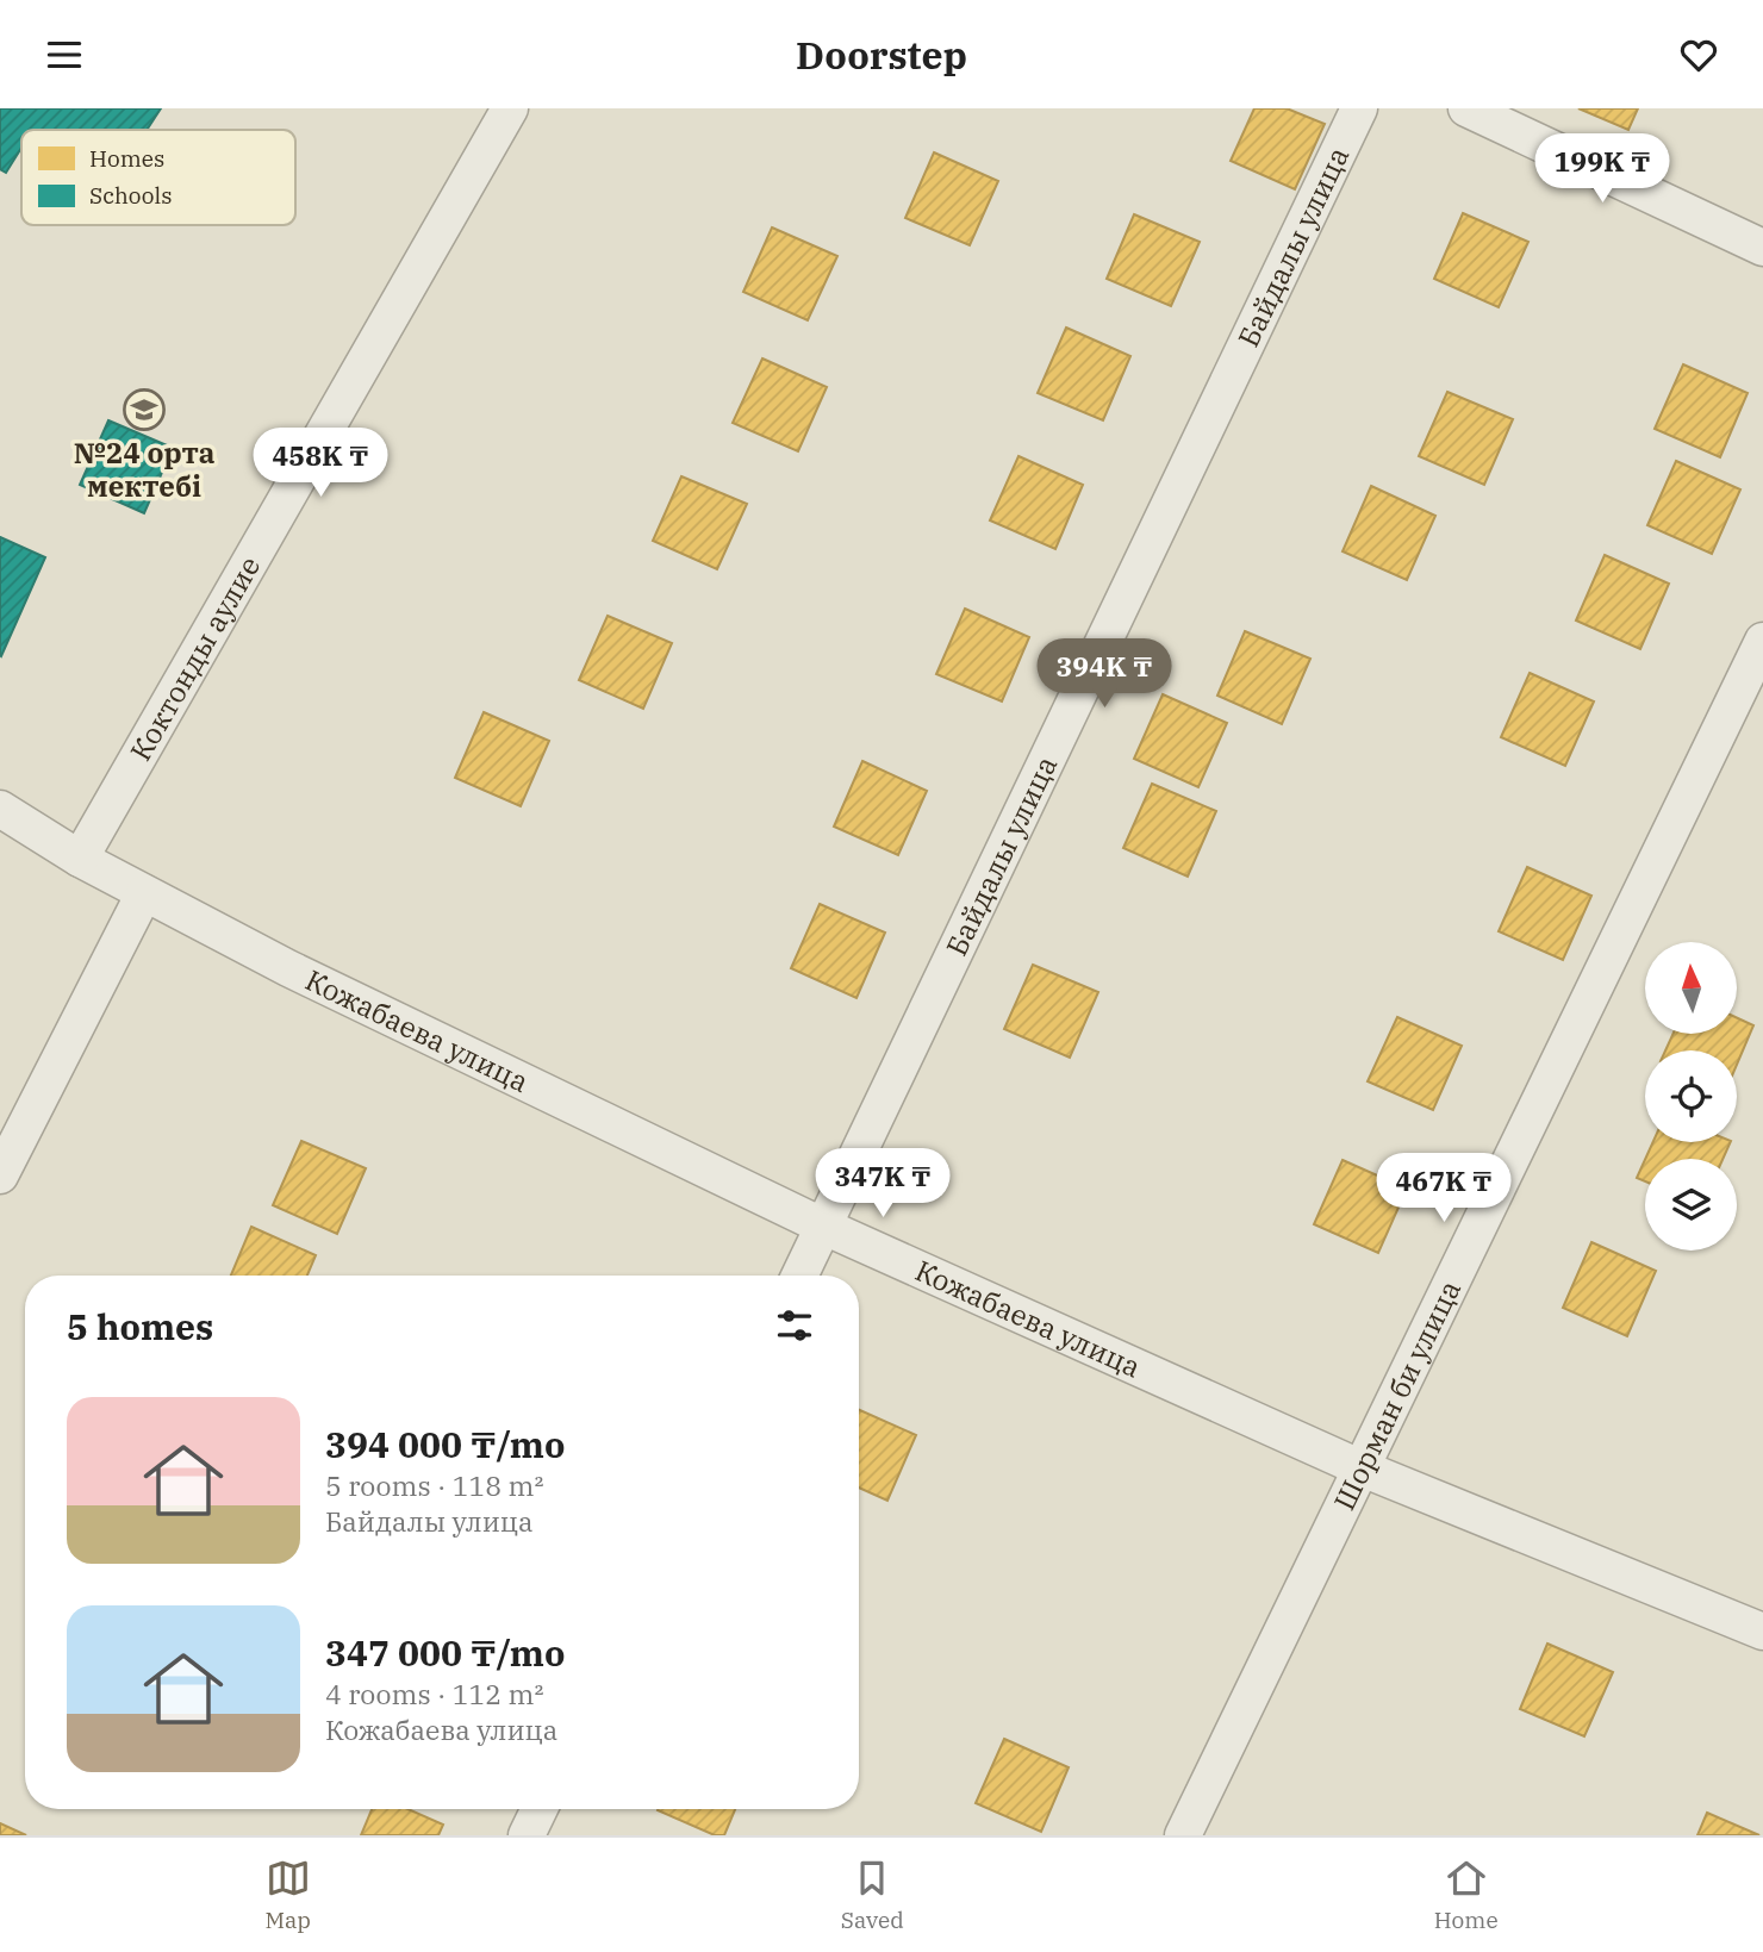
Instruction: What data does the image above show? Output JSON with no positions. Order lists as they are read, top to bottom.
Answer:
{
  "streets": {
    "street": [
      "Байдалы улица",
      "Коктонды аулие",
      "Кожабаева улица",
      "Шорман би улица"
    ]
  },
  "crossings": [
    ["Байдалы улица", "Кожабаева улица"],
    ["Коктонды аулие", "Кожабаева улица"],
    ["Кожабаева улица", "Шорман би улица"]
  ],
  "places": {
    "school or university": ["№24 орта мектебі"]
  },
  "legend": ["Homes", "Schools"],
  "north": "top",
  "page": {
    "header": "Doorstep",
    "price": [
      "199K ₸",
      "458K ₸",
      "394K ₸",
      "347K ₸",
      "467K ₸"
    ],
    "heading": "5 homes",
    "list": [
      {
        "name": "394 000 ₸/mo",
        "note": "5 rooms · 118 m² · Байдалы улица"
      },
      {
        "name": "347 000 ₸/mo",
        "note": "4 rooms · 112 m² · Кожабаева улица"
      }
    ],
    "tabs": ["Map", "Saved", "Home"]
  }
}
